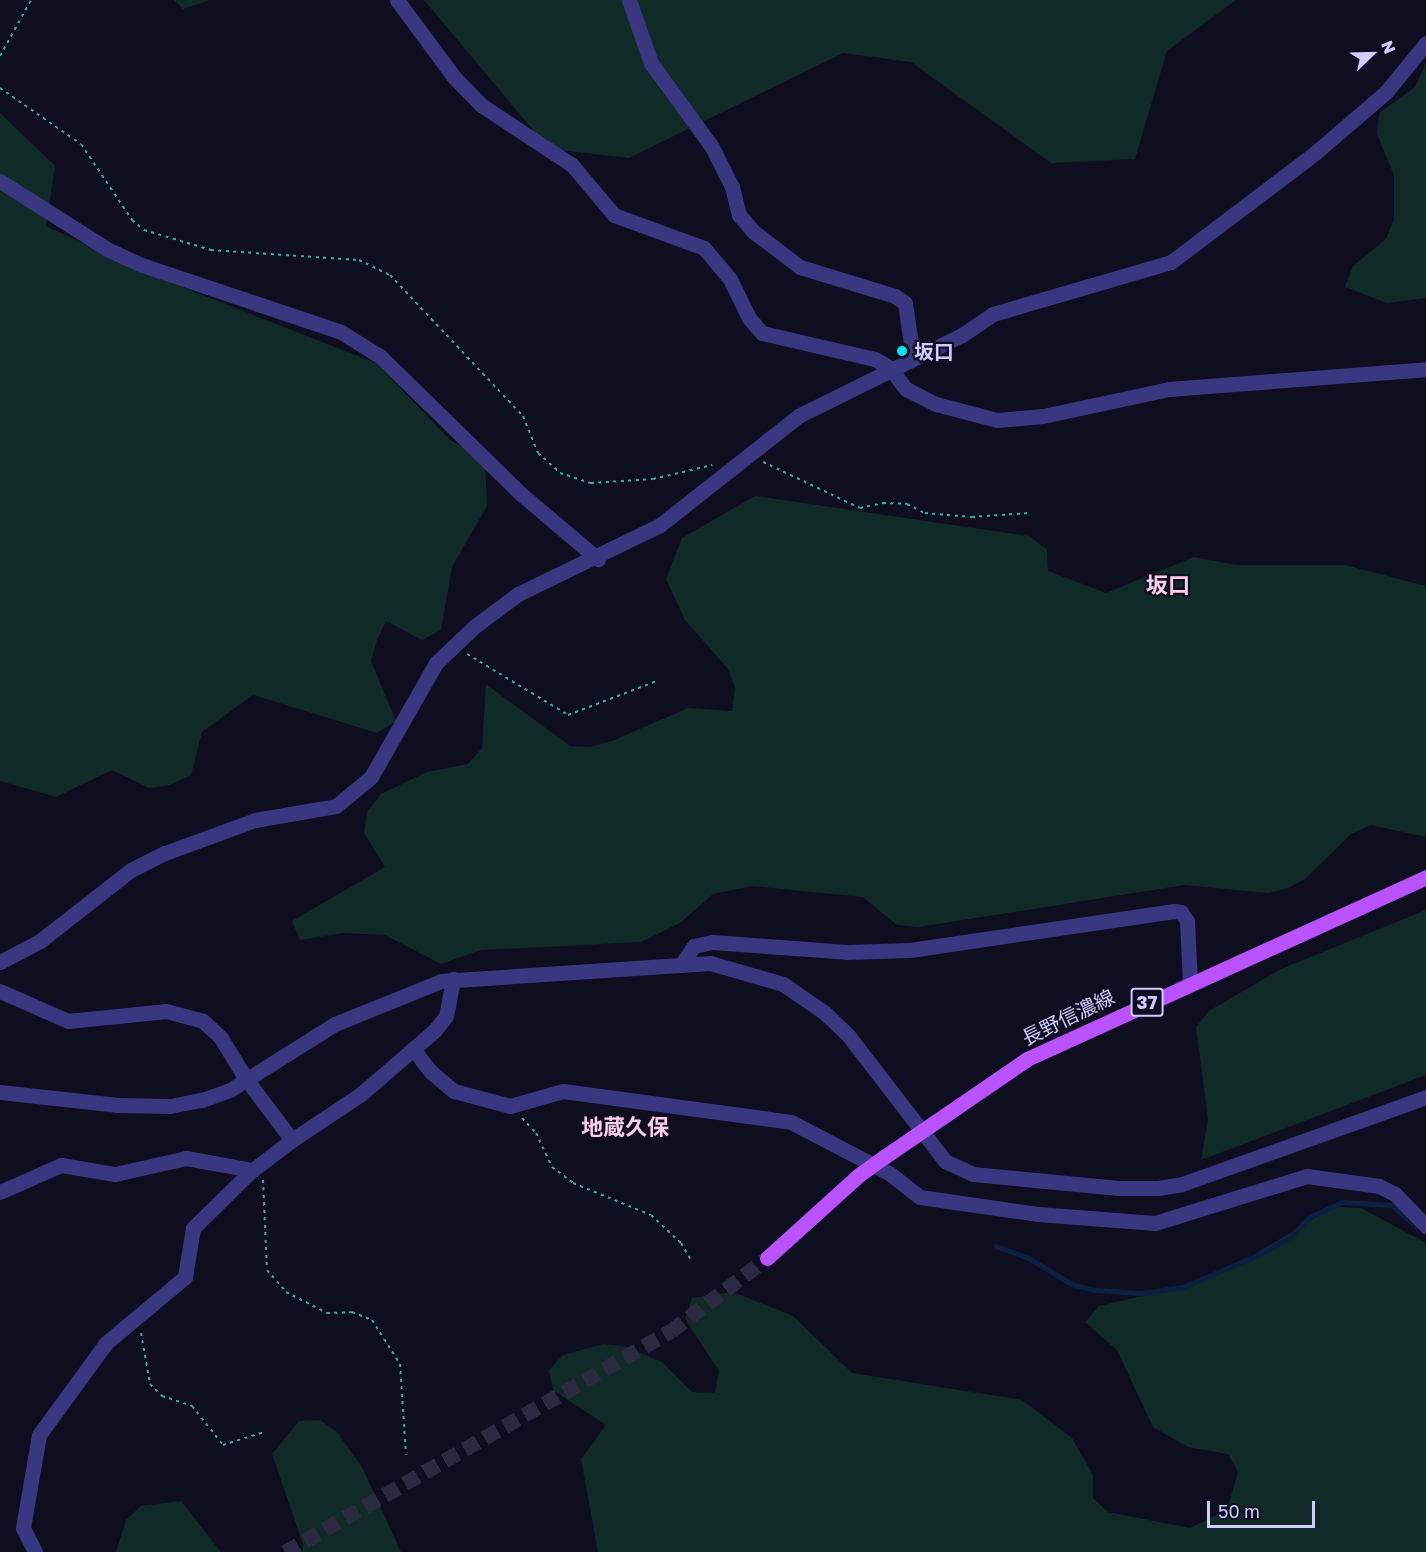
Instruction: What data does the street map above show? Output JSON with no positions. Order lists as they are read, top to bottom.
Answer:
{
  "streets": {
    "main road": ["37", "長野信濃線"]
  },
  "districts": ["坂口", "地蔵久保"],
  "places": ["坂口"],
  "scale_bar": "50 m",
  "north": "top right"
}
